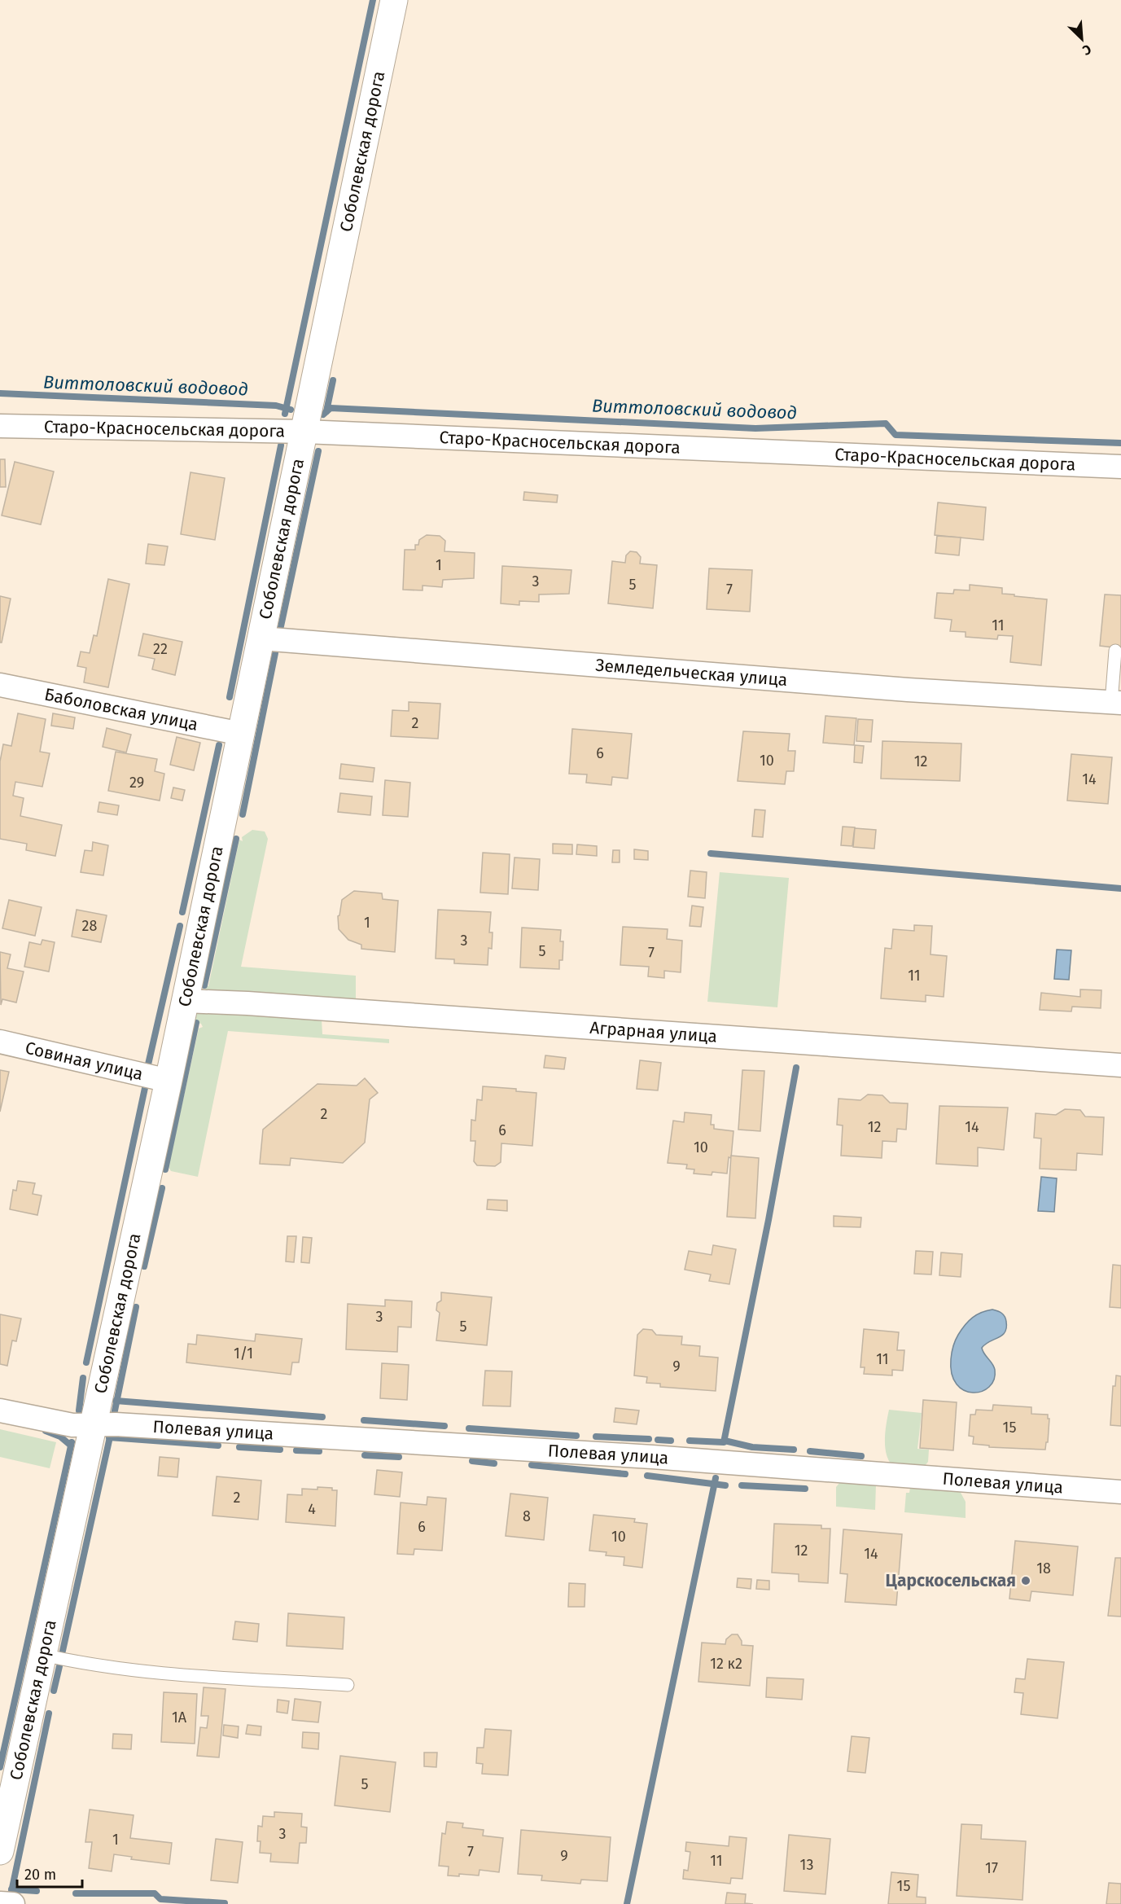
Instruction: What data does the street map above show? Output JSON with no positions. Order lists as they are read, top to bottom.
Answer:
{
  "streets": {
    "street": [
      "Соболевская дорога",
      "Старо-Красносельская дорога",
      "Земледельческая улица",
      "Баболовская улица",
      "Аграрная улица",
      "Совиная улица",
      "Полевая улица"
    ]
  },
  "crossings": [
    ["Соболевская дорога", "Старо-Красносельская дорога"],
    ["Соболевская дорога", "Земледельческая улица"],
    ["Соболевская дорога", "Баболовская улица"],
    ["Соболевская дорога", "Аграрная улица"],
    ["Соболевская дорога", "Совиная улица"],
    ["Соболевская дорога", "Полевая улица"]
  ],
  "water": ["Виттоловский водовод"],
  "places": ["Царскосельская"],
  "house_numbers": [
    "1",
    "3",
    "5",
    "7",
    "11",
    "22",
    "2",
    "6",
    "10",
    "12",
    "14",
    "29",
    "1",
    "28",
    "3",
    "5",
    "7",
    "11",
    "2",
    "12",
    "14",
    "6",
    "10",
    "3",
    "5",
    "1/1",
    "11",
    "9",
    "15",
    "2",
    "4",
    "8",
    "6",
    "10",
    "12",
    "14",
    "18",
    "12 к2",
    "1А",
    "5",
    "3",
    "1",
    "7",
    "9",
    "11",
    "13",
    "17",
    "15"
  ],
  "scale_bar": "20 m",
  "north": "bottom right"
}
